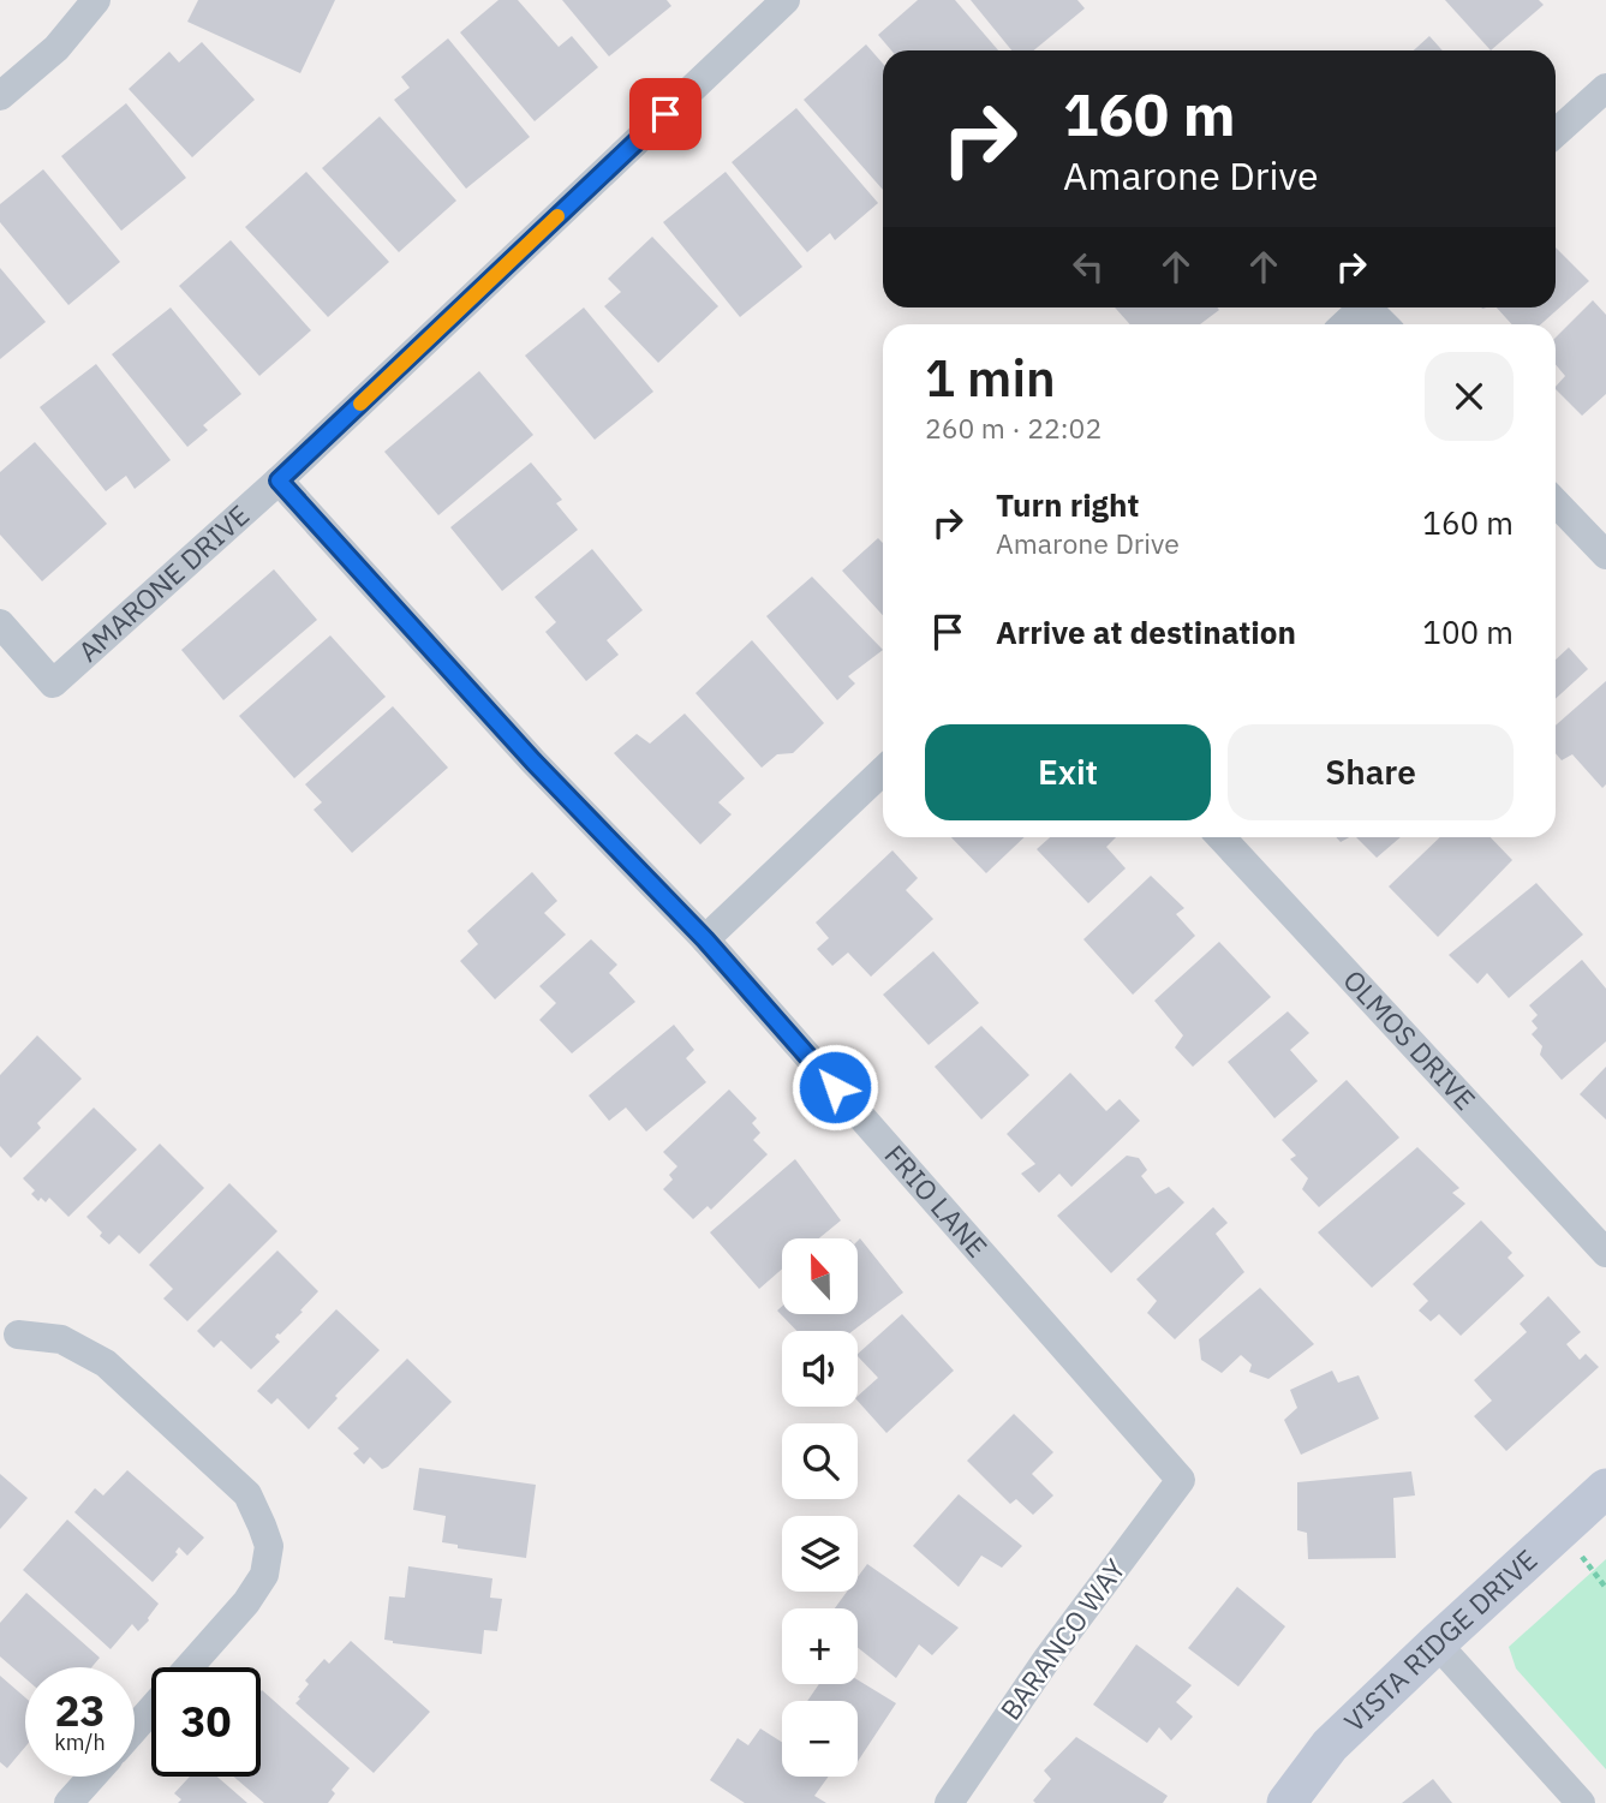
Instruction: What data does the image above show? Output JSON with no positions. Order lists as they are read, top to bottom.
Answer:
{
  "streets": {
    "street": [
      "AMARONE DRIVE",
      "OLMOS DRIVE",
      "FRIO LANE",
      "BARANCO WAY",
      "VISTA RIDGE DRIVE"
    ]
  },
  "crossings": [
    ["AMARONE DRIVE", "FRIO LANE"],
    ["FRIO LANE", "BARANCO WAY"]
  ],
  "north": "top",
  "page": {
    "turn": ["160 m", "Amarone Drive"],
    "heading": ["1 min", "260 m · 22:02"],
    "list": [
      {
        "name": "Turn right",
        "note": "Amarone Drive",
        "value": "160 m"
      },
      {
        "name": "Arrive at destination",
        "value": "100 m"
      }
    ],
    "buttons": ["Exit", "Share"],
    "map_buttons": ["+", "−"],
    "speed": "23 km/h",
    "limit": "30"
  }
}
